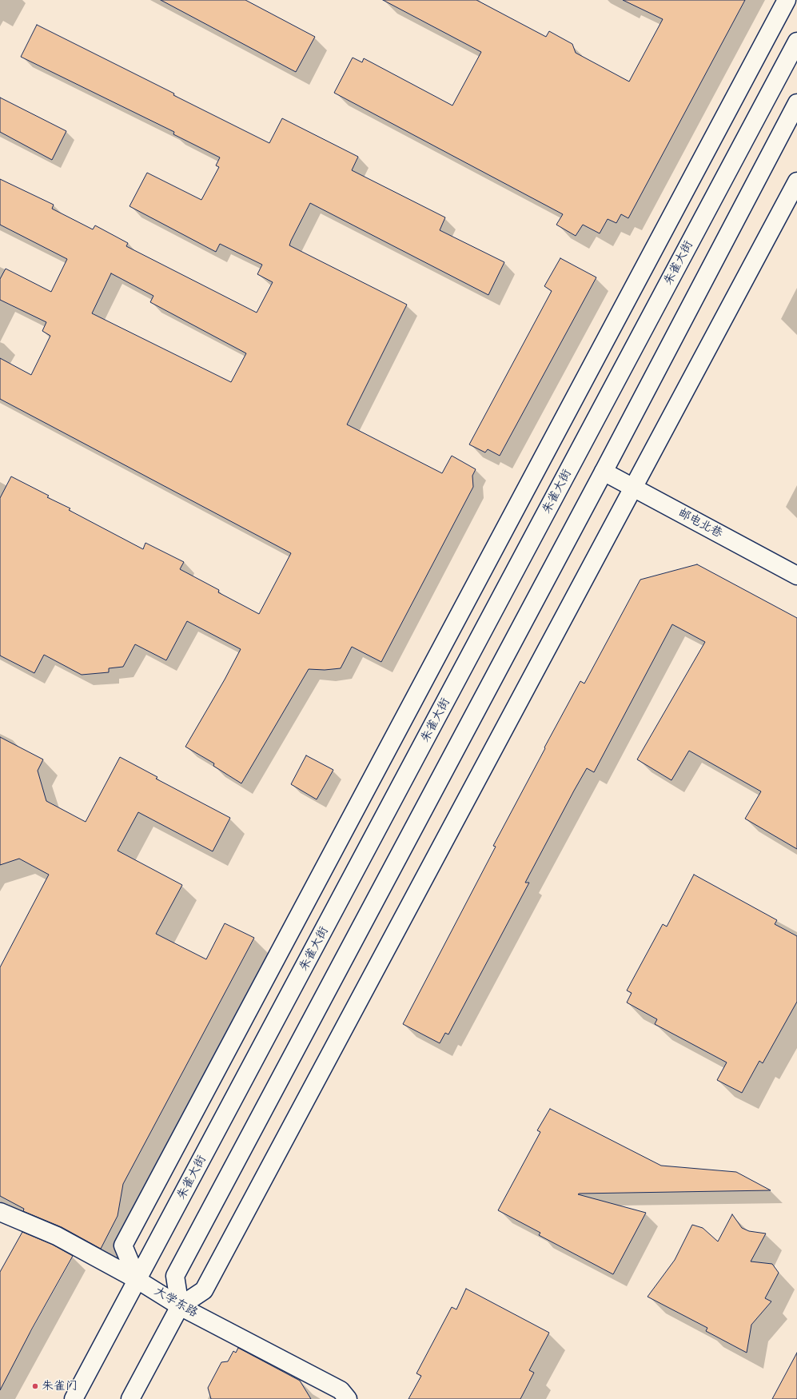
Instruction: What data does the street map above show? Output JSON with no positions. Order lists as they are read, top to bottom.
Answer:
{
  "streets": {
    "street": ["朱雀大街", "邮电北巷", "大学东路"]
  },
  "crossings": [
    ["朱雀大街", "大学东路"]
  ],
  "places": ["朱雀门"]
}
